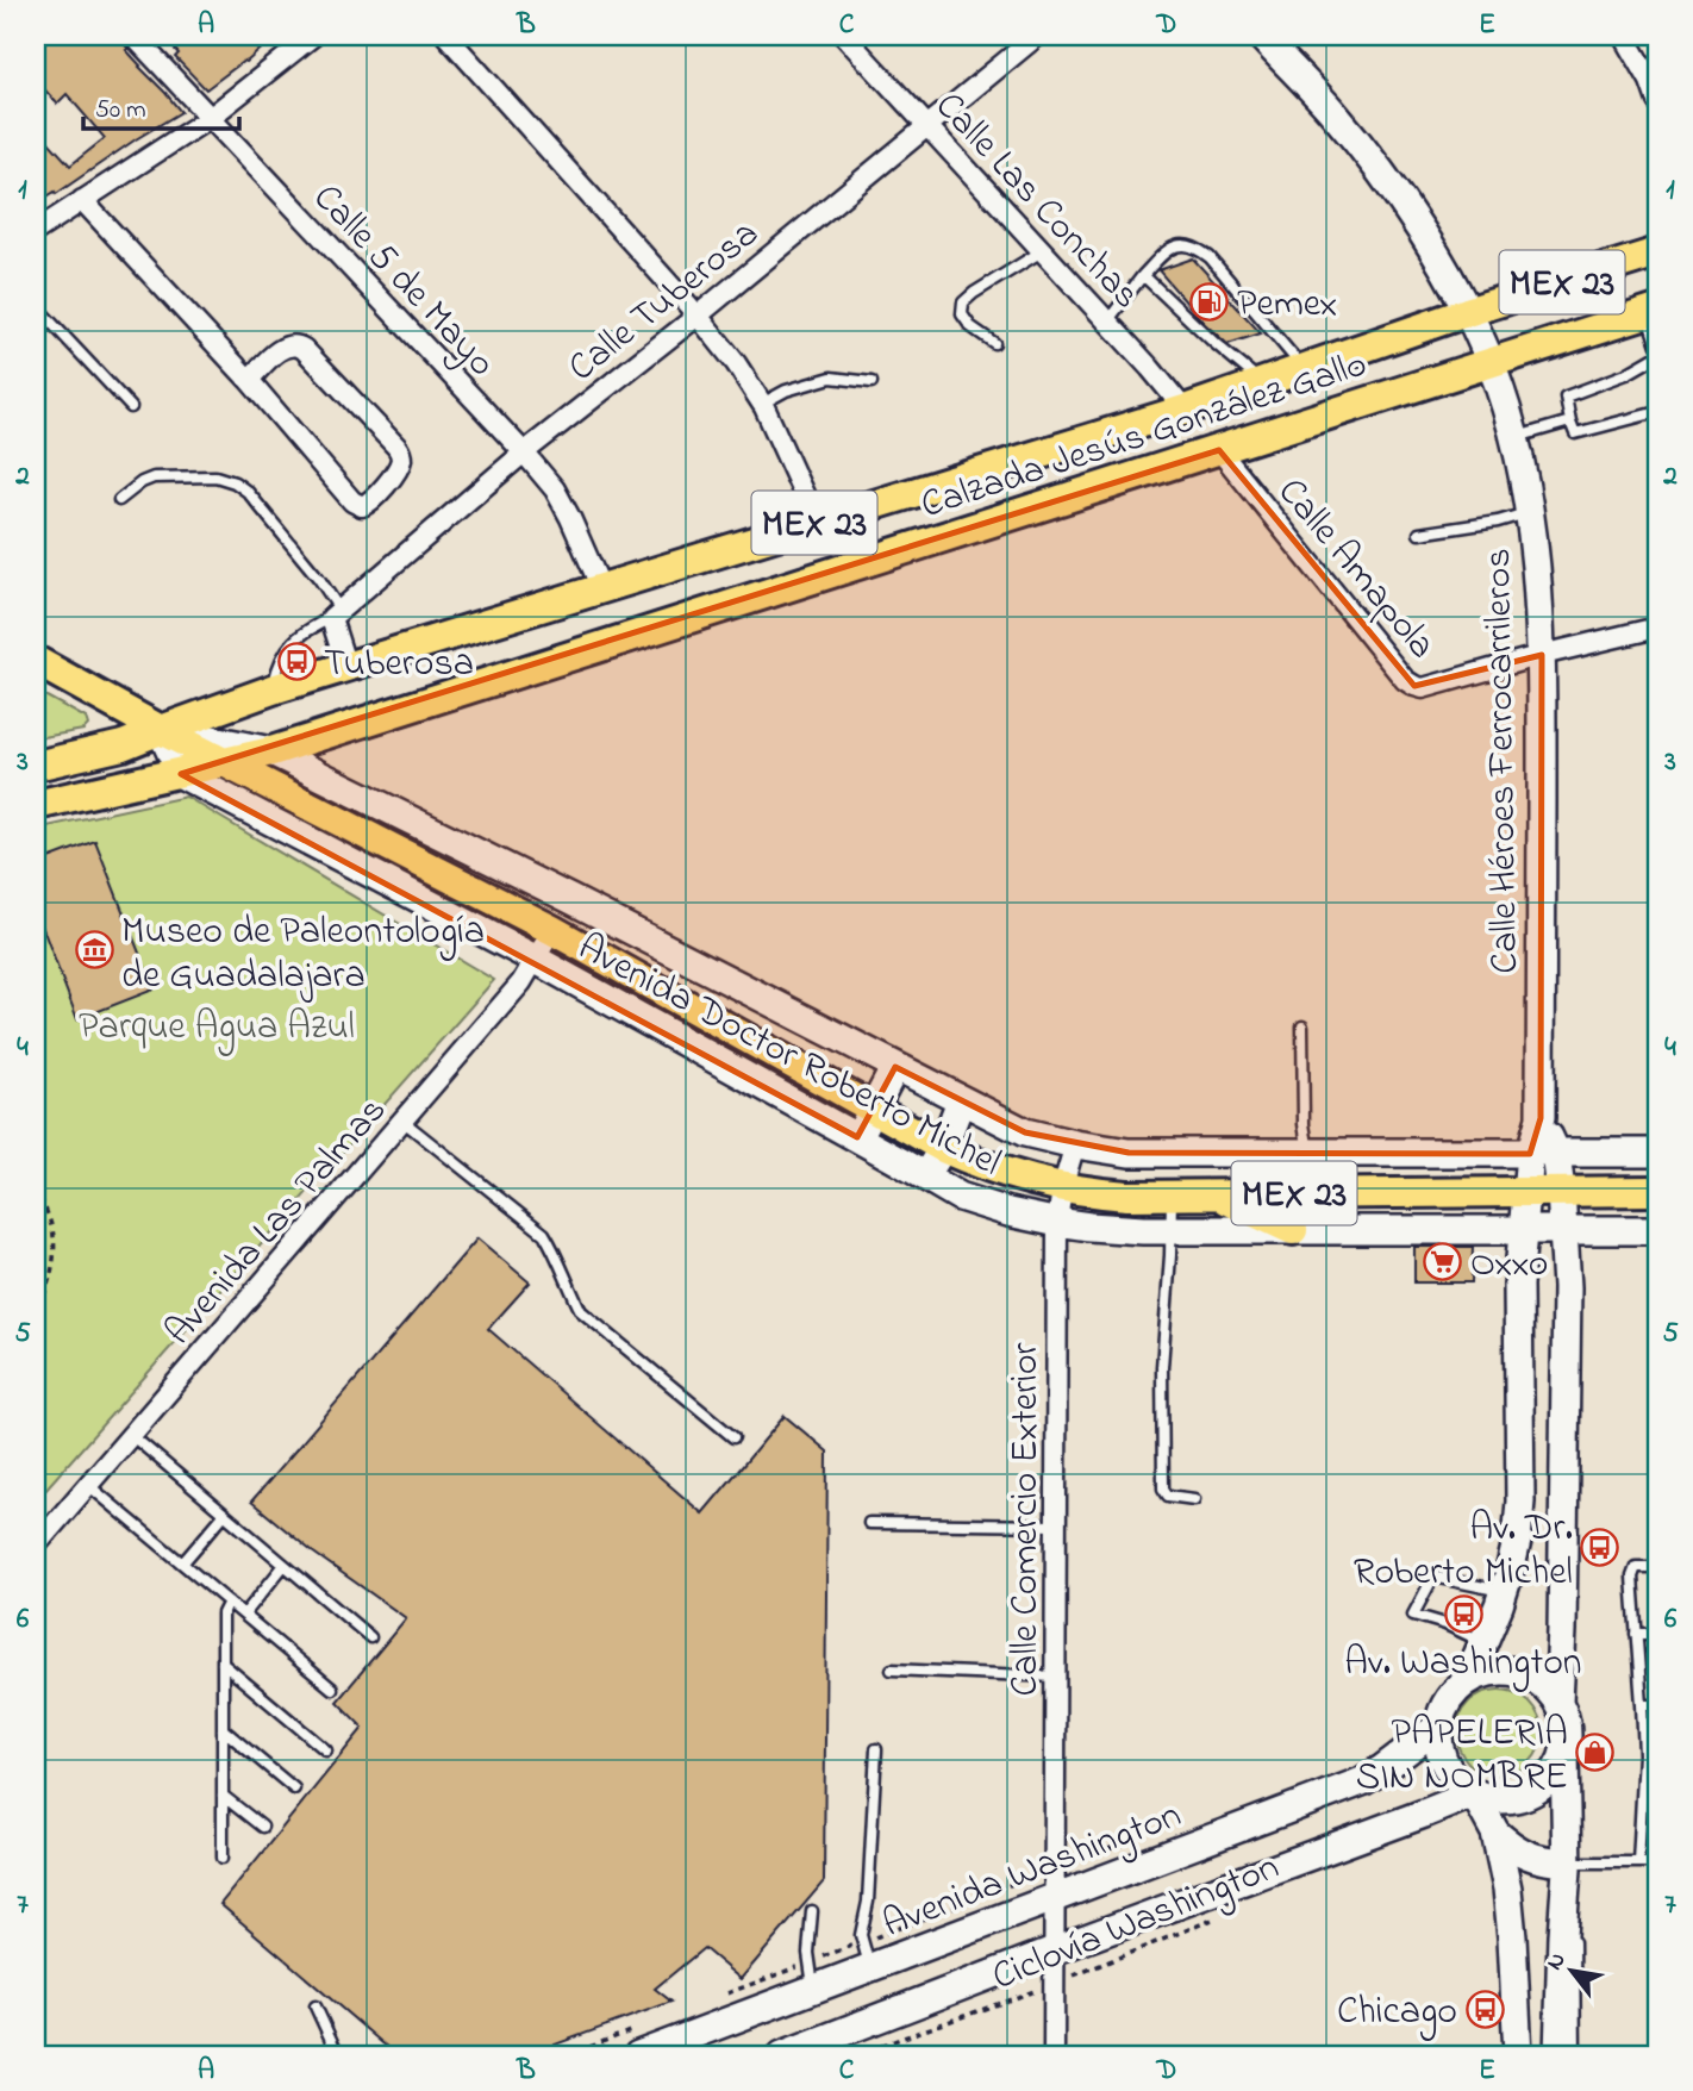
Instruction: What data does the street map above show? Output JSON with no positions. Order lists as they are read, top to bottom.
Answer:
{
  "streets": {
    "main road": [
      "MEX 23",
      "Calzada Jesús González Gallo",
      "Calle Héroes Ferrocarrileros",
      "Avenida Doctor Roberto Michel",
      "Avenida Washington"
    ],
    "street": [
      "Calle Las Conchas",
      "Calle 5 de Mayo",
      "Calle Tuberosa",
      "Calle Amapola",
      "Avenida Las Palmas",
      "Calle Comercio Exterior"
    ],
    "path": ["Ciclovía Washington"]
  },
  "crossings": [
    ["Calle Las Conchas", "Calle Tuberosa"],
    ["Calle Las Conchas", "Calzada Jesús González Gallo"],
    ["Calle 5 de Mayo", "Calle Tuberosa"],
    ["Calle 5 de Mayo", "Calzada Jesús González Gallo"],
    ["MEX 23", "Calzada Jesús González Gallo"],
    ["MEX 23", "Avenida Doctor Roberto Michel"],
    ["Calle Tuberosa", "Calzada Jesús González Gallo"],
    ["Calzada Jesús González Gallo", "Calle Amapola"],
    ["Calzada Jesús González Gallo", "Calle Héroes Ferrocarrileros"],
    ["Calzada Jesús González Gallo", "Avenida Doctor Roberto Michel"],
    ["Calle Amapola", "Calle Héroes Ferrocarrileros"],
    ["Calle Héroes Ferrocarrileros", "Avenida Doctor Roberto Michel"],
    ["Calle Héroes Ferrocarrileros", "Avenida Washington"],
    ["Avenida Doctor Roberto Michel", "Avenida Las Palmas"],
    ["Avenida Doctor Roberto Michel", "Calle Comercio Exterior"],
    ["Calle Comercio Exterior", "Avenida Washington"],
    ["Calle Comercio Exterior", "Ciclovía Washington"]
  ],
  "parks": ["Parque Agua Azul"],
  "places": {
    "fuel station": ["Pemex"],
    "bus stop": [
      "Tuberosa",
      "Av. Dr. Roberto Michel",
      "Av. Washington",
      "Chicago"
    ],
    "museum": ["Museo de Paleontología de Guadalajara"],
    "supermarket": ["Oxxo"],
    "shop": ["PAPELERIA SIN NOMBRE"]
  },
  "scale_bar": "50 m",
  "north": "top left",
  "grid": {
    "columns": [
      "A",
      "B",
      "C",
      "D",
      "E"
    ],
    "rows": [
      "1",
      "2",
      "3",
      "4",
      "5",
      "6",
      "7"
    ]
  }
}
